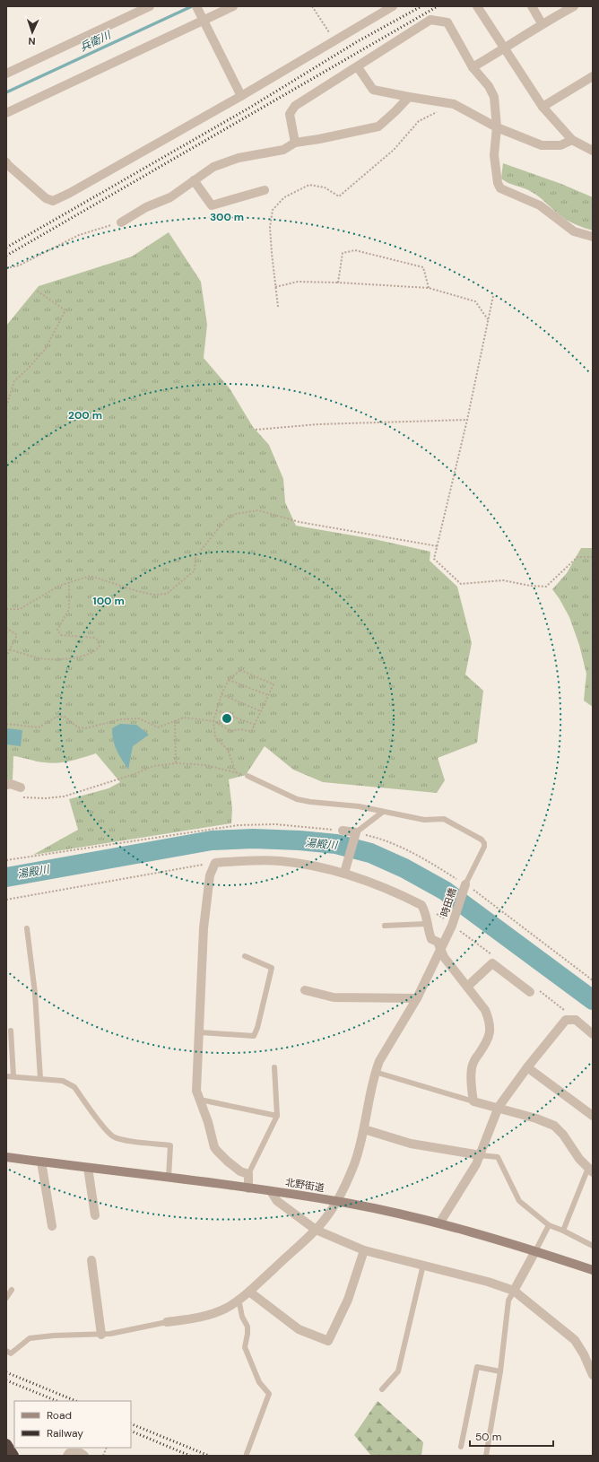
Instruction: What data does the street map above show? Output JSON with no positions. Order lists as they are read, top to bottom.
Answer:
{
  "streets": {
    "main road": ["北野街道"],
    "street": ["時田橋"]
  },
  "crossings": [
    ["時田橋", "北野街道"]
  ],
  "water": ["兵衛川", "湯殿川"],
  "legend": ["Road", "Railway"],
  "scale_bar": "50 m",
  "north": "bottom",
  "rings": ["300 m", "200 m", "100 m"]
}
